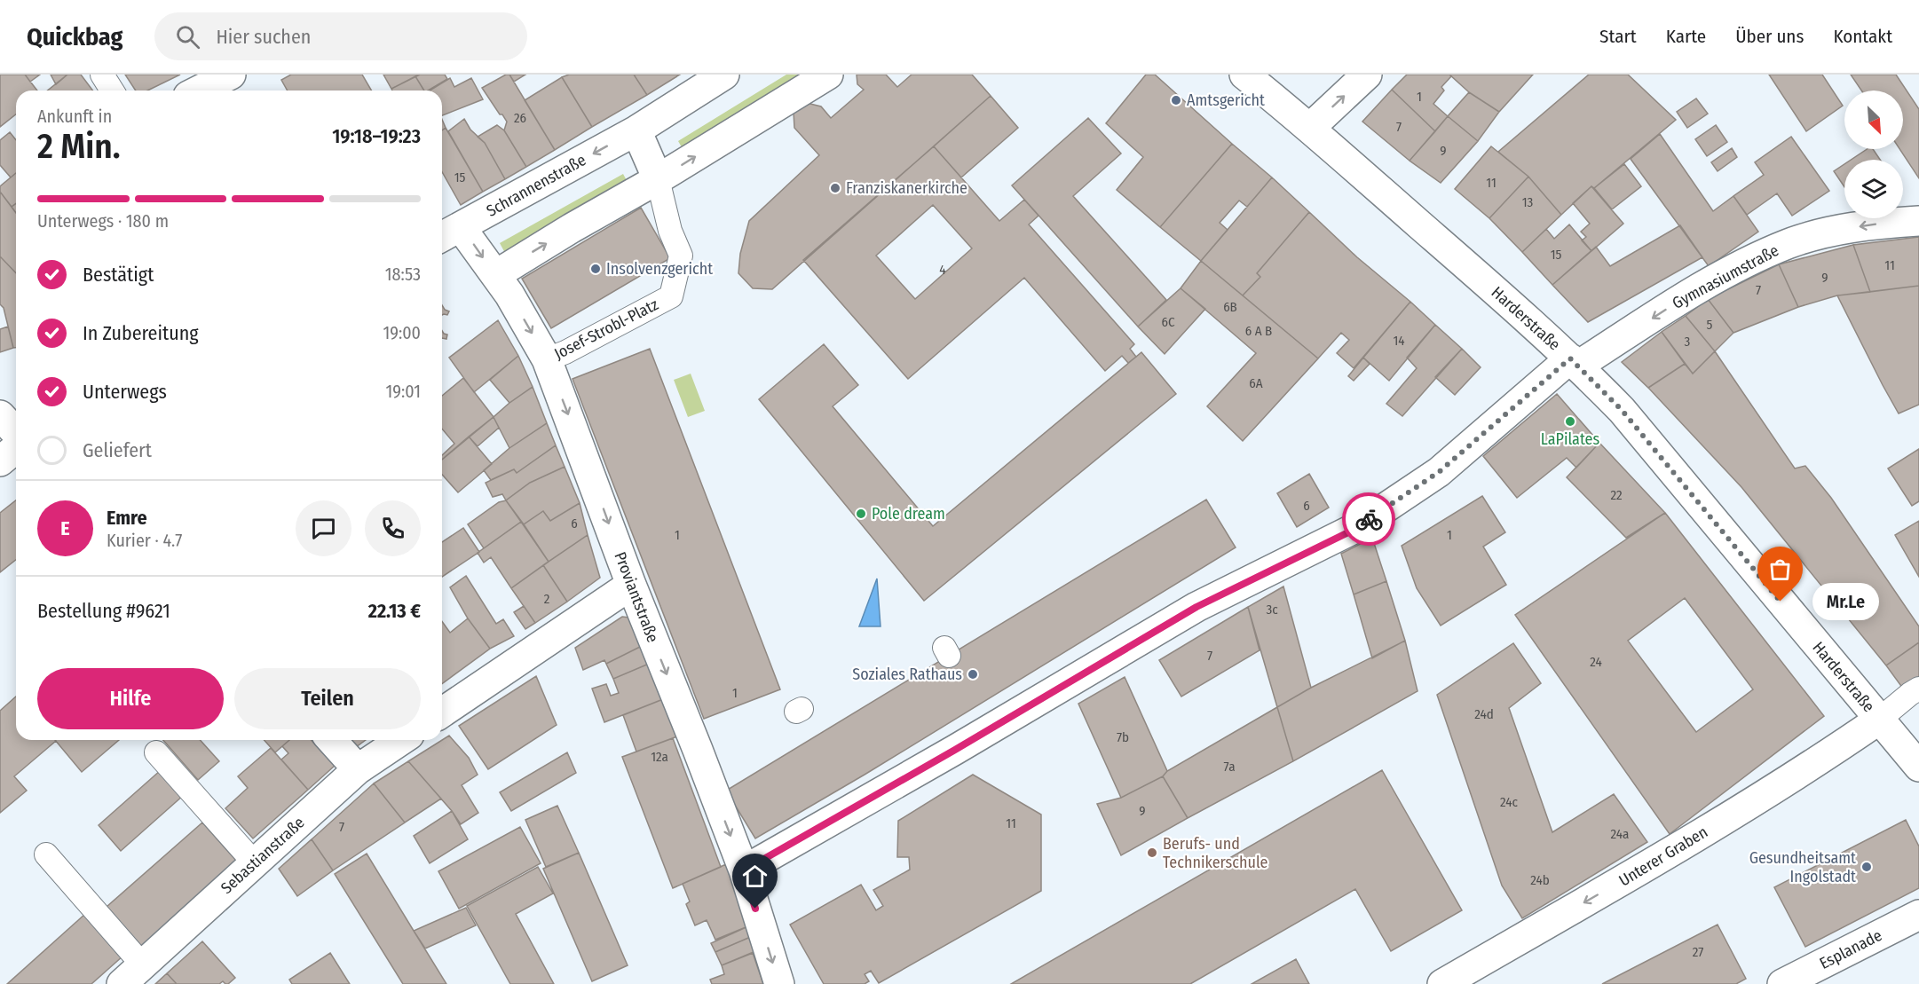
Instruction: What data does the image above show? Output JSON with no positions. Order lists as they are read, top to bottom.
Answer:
{
  "streets": {
    "street": [
      "Schrannenstraße",
      "Gymnasiumstraße",
      "Harderstraße",
      "Josef-Strobl-Platz",
      "Proviantstraße",
      "Sebastianstraße",
      "Unterer Graben",
      "Esplanade"
    ]
  },
  "crossings": [
    ["Schrannenstraße", "Proviantstraße"],
    ["Gymnasiumstraße", "Harderstraße"],
    ["Gymnasiumstraße", "Proviantstraße"],
    ["Harderstraße", "Unterer Graben"],
    ["Josef-Strobl-Platz", "Proviantstraße"]
  ],
  "one_way": ["Proviantstraße", "Unterer Graben"],
  "places": [
    "Amtsgericht",
    "Franziskanerkirche",
    "Insolvenzgericht",
    "LaPilates",
    "Pole dream",
    "Mr.Le",
    "Soziales Rathaus",
    "Berufs- und Technikerschule",
    "Gesundheitsamt Ingolstadt"
  ],
  "house_numbers": [
    "1",
    "26",
    "7",
    "9",
    "15",
    "11",
    "13",
    "15",
    "11",
    "4",
    "9",
    "7",
    "6B",
    "6C",
    "5",
    "6 A B",
    "14",
    "3",
    "6A",
    "22",
    "6",
    "6",
    "1",
    "1",
    "2",
    "3c",
    "7",
    "24",
    "1",
    "24d",
    "7b",
    "12a",
    "7a",
    "24c",
    "9",
    "11",
    "7",
    "24a",
    "24b",
    "27"
  ],
  "north": "bottom right",
  "page": {
    "header": "Quickbag",
    "search": "Hier suchen",
    "nav": [
      "Start",
      "Karte",
      "Über uns",
      "Kontakt"
    ],
    "heading": ["2 Min.", "Ankunft in", "19:18–19:23"],
    "panel": [
      "Emre",
      "Kurier · 4.7",
      "Bestellung #9621",
      "22.13 €"
    ],
    "bar": "Unterwegs · 180 m",
    "list": [
      ["Bestätigt", "18:53"],
      ["In Zubereitung", "19:00"],
      ["Unterwegs", "19:01"],
      "Geliefert"
    ],
    "round": "E",
    "bubble": "Mr.Le",
    "buttons": ["Hilfe", "Teilen"]
  }
}
